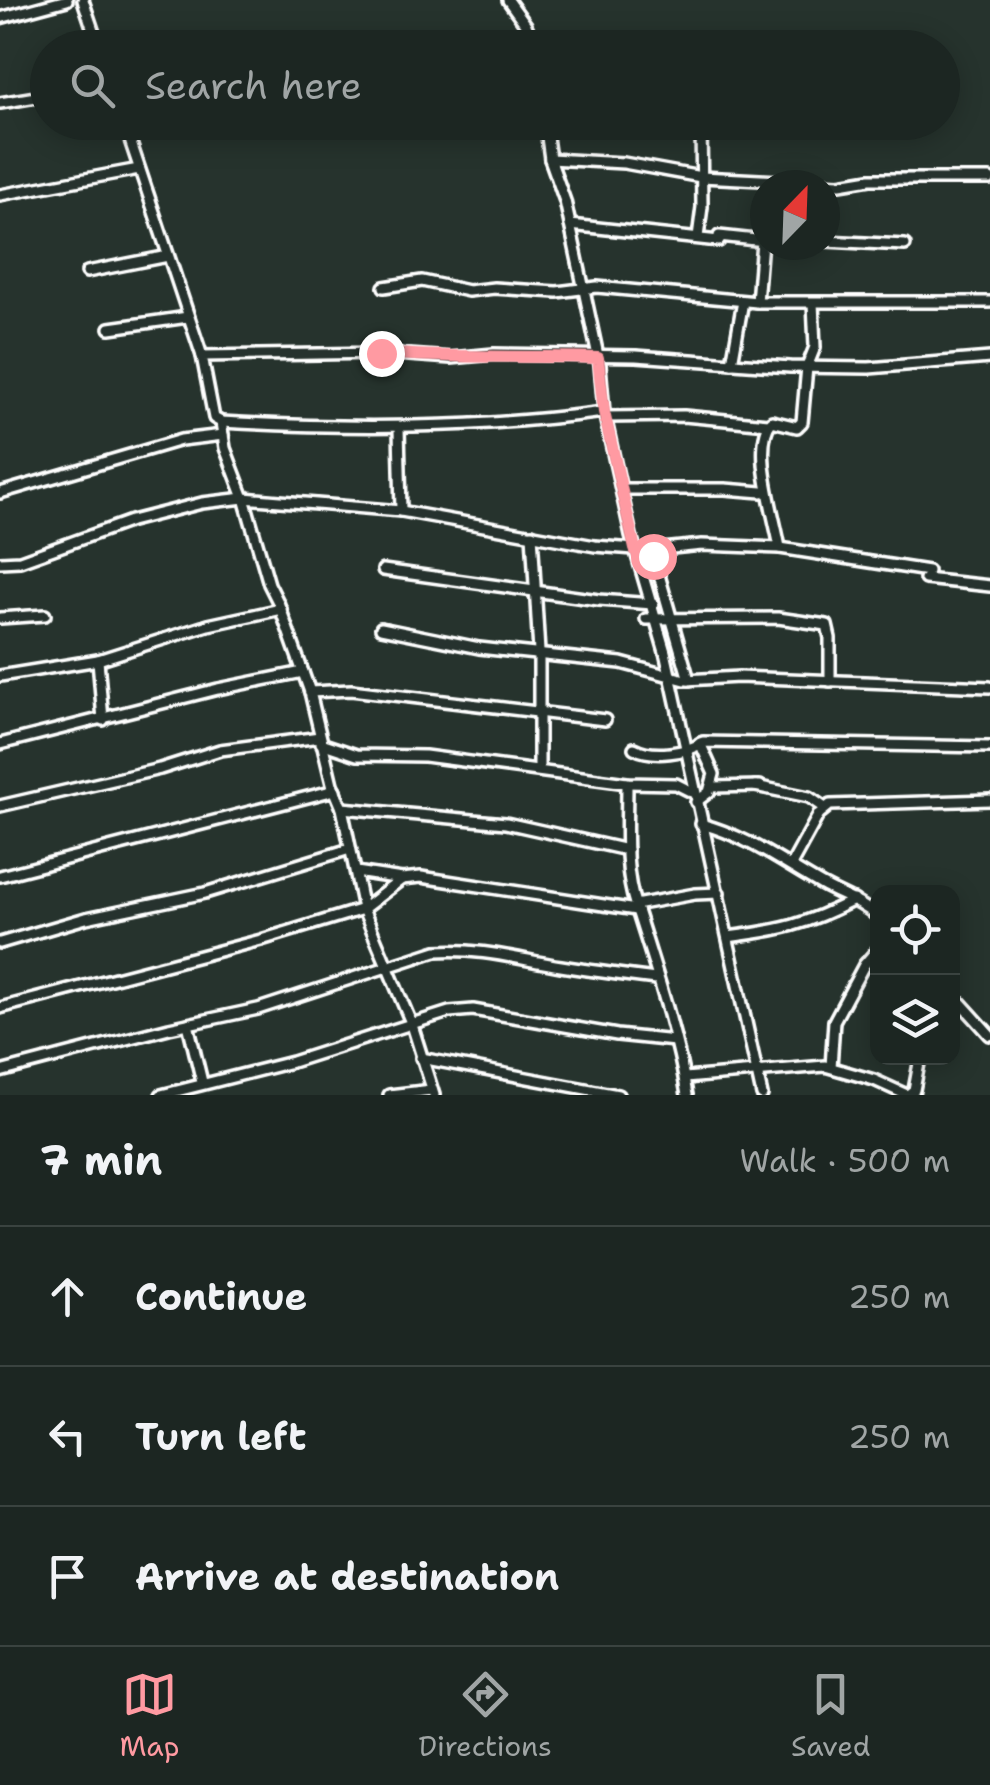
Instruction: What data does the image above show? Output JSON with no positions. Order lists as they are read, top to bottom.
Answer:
{
  "north": "top right",
  "page": {
    "search": "Search here",
    "heading": ["7 min", "Walk · 500 m"],
    "list": [
      ["Continue", "250 m"],
      ["Turn left", "250 m"],
      "Arrive at destination"
    ],
    "nav": ["Map", "Directions", "Saved"]
  }
}
